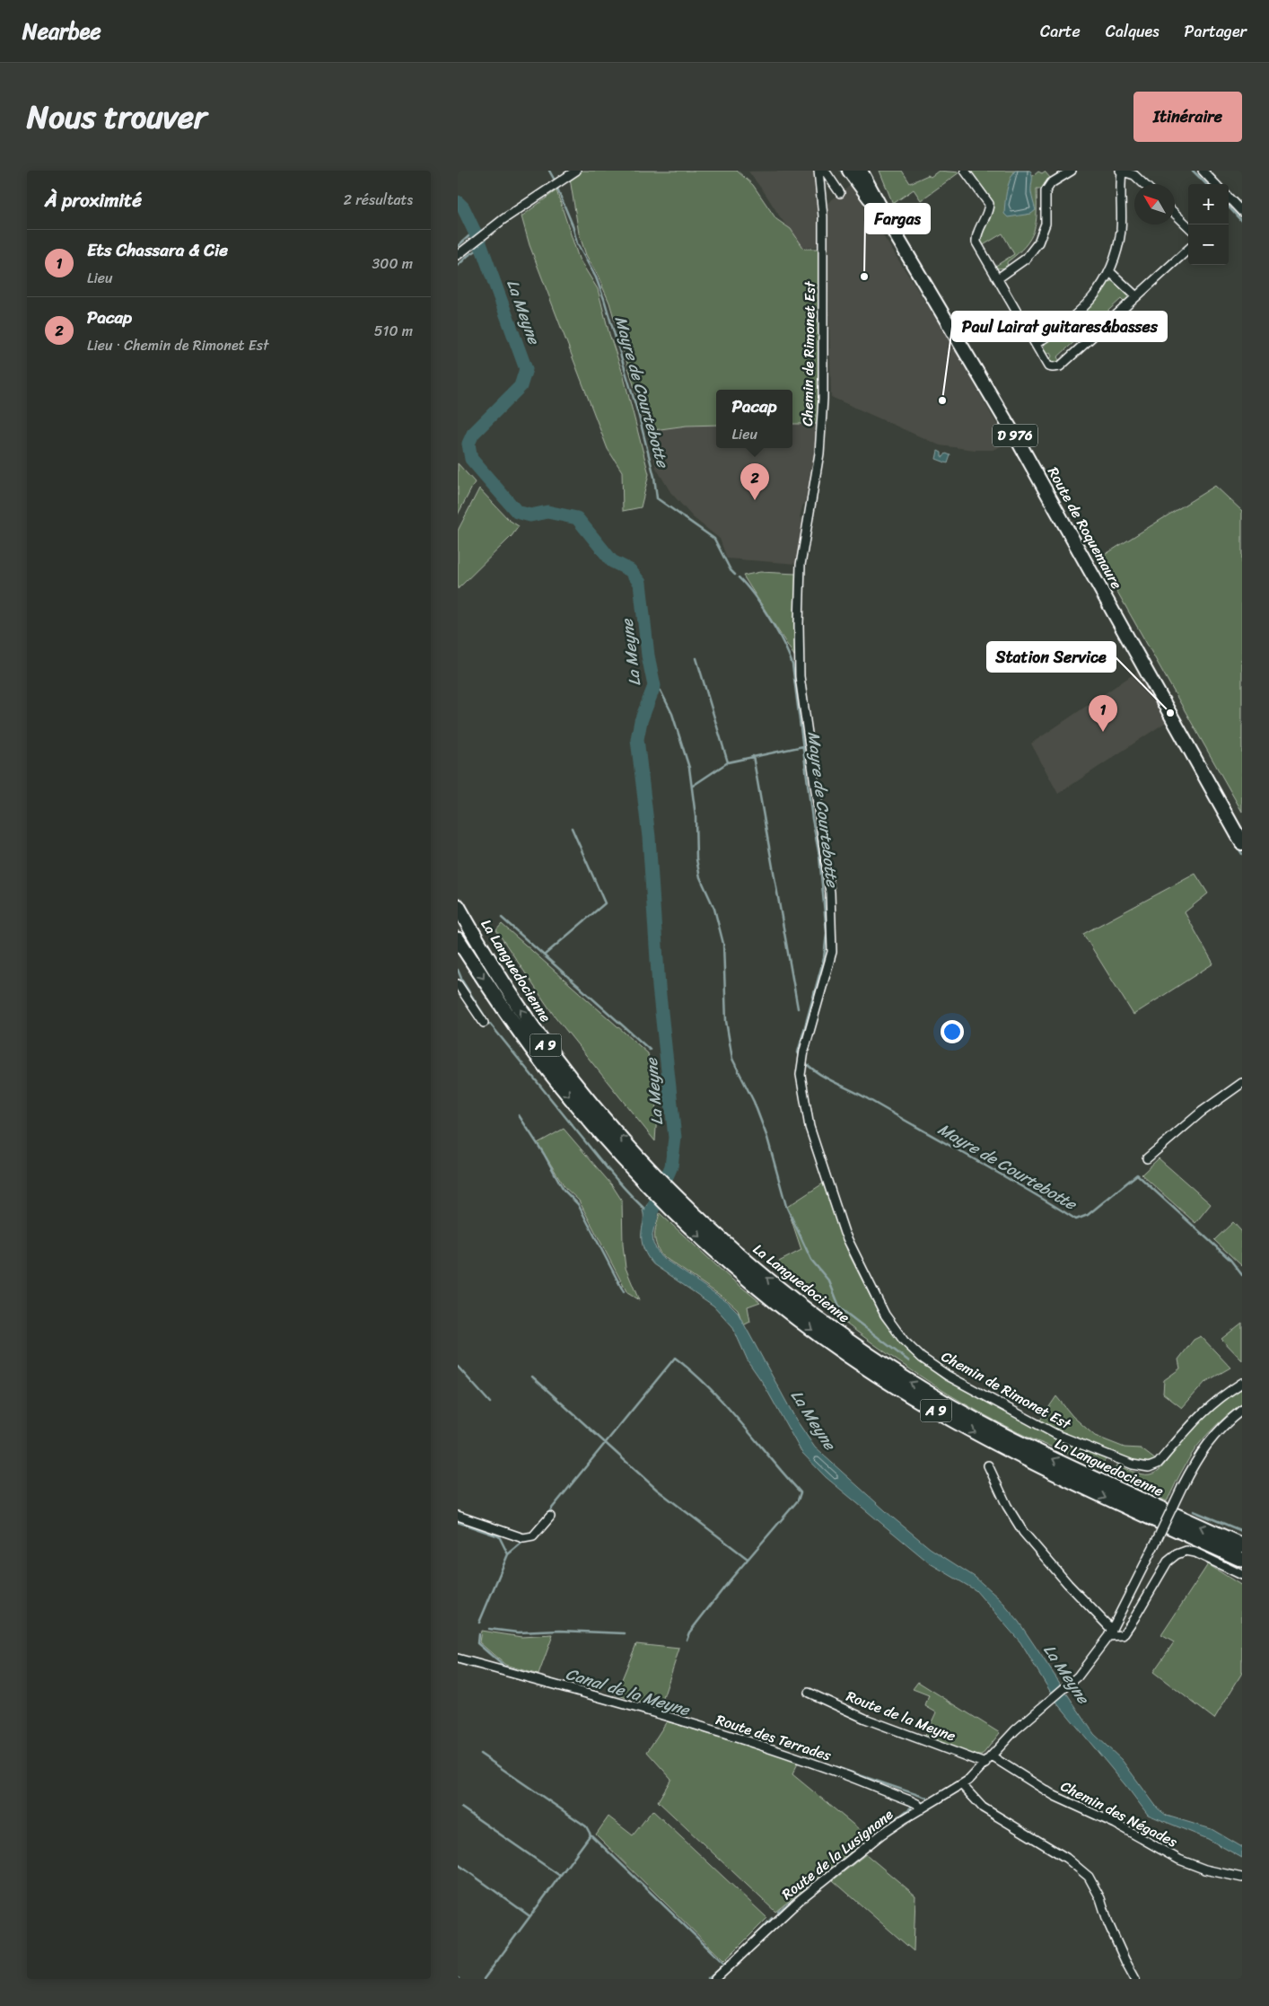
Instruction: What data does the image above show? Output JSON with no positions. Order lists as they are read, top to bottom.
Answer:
{
  "streets": {
    "highway": ["La Languedocienne", "A 9"],
    "main road": ["D 976", "Route de Roquemaure"],
    "street": [
      "Chemin de Rimonet Est",
      "Route de la Meyne",
      "Route des Terrades",
      "Chemin des Négades",
      "Route de la Lusignane"
    ]
  },
  "crossings": [
    ["Route de la Meyne", "Route de la Lusignane"],
    ["Route des Terrades", "Route de la Lusignane"],
    ["Chemin des Négades", "Route de la Lusignane"]
  ],
  "water": ["La Meyne", "Mayre de Courtebotte", "Canal de la Meyne"],
  "places": ["Fargas", "Paul Lairat guitares&basses", "Station Service"],
  "north": "top left",
  "page": {
    "header": "Nearbee",
    "nav": ["Carte", "Calques", "Partager"],
    "title": "Nous trouver",
    "buttons": "Itinéraire",
    "heading": ["À proximité", "2 résultats"],
    "map_buttons": ["+", "−"],
    "list": [
      {
        "mark": "1",
        "name": "Ets Chassara & Cie",
        "note": "Lieu",
        "value": "300 m"
      },
      {
        "mark": "2",
        "name": "Pacap",
        "note": "Lieu · Chemin de Rimonet Est",
        "value": "510 m"
      }
    ],
    "popup": ["Pacap", "Lieu"],
    "pins": ["2", "1"]
  }
}
